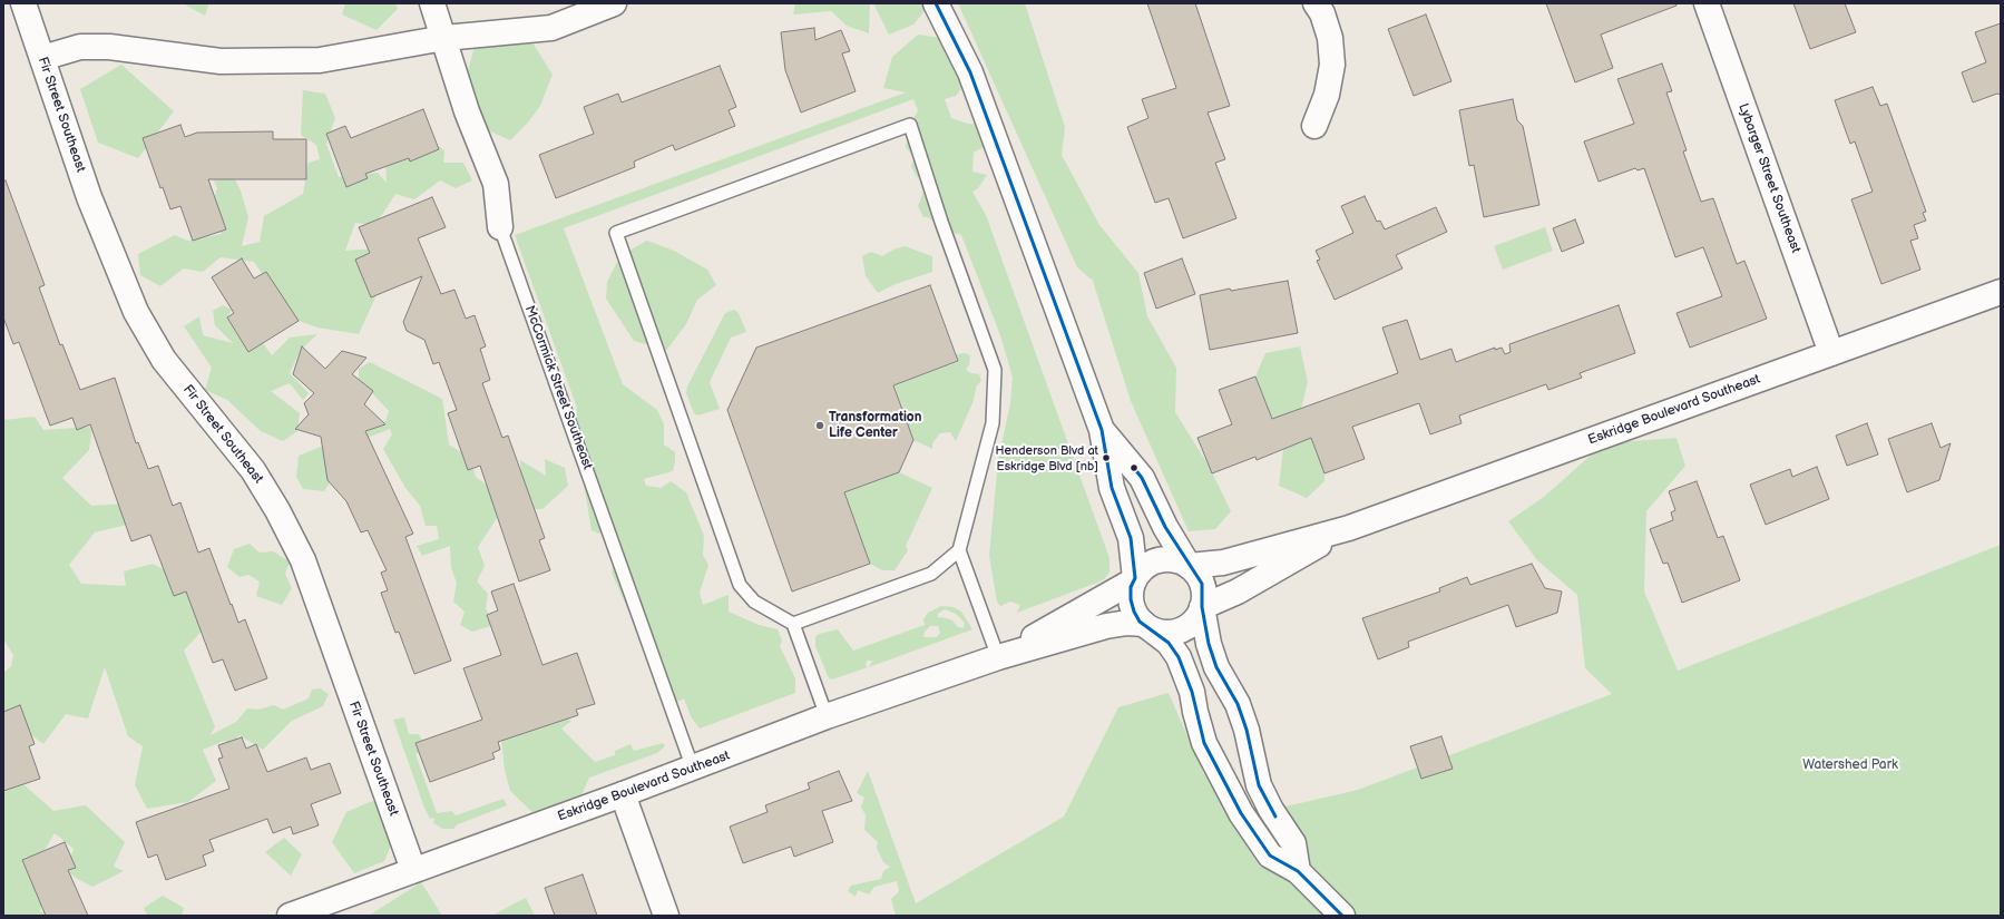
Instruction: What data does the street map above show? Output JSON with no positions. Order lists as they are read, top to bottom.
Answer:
{
  "streets": {
    "street": [
      "Fir Street Southeast",
      "Lybarger Street Southeast",
      "McCormick Street Southeast",
      "Eskridge Boulevard Southeast"
    ]
  },
  "crossings": [
    ["Fir Street Southeast", "Eskridge Boulevard Southeast"],
    ["Lybarger Street Southeast", "Eskridge Boulevard Southeast"],
    ["McCormick Street Southeast", "Eskridge Boulevard Southeast"]
  ],
  "parks": ["Watershed Park"],
  "places": ["Transformation Life Center", "Henderson Blvd at Eskridge Blvd [nb]"]
}
